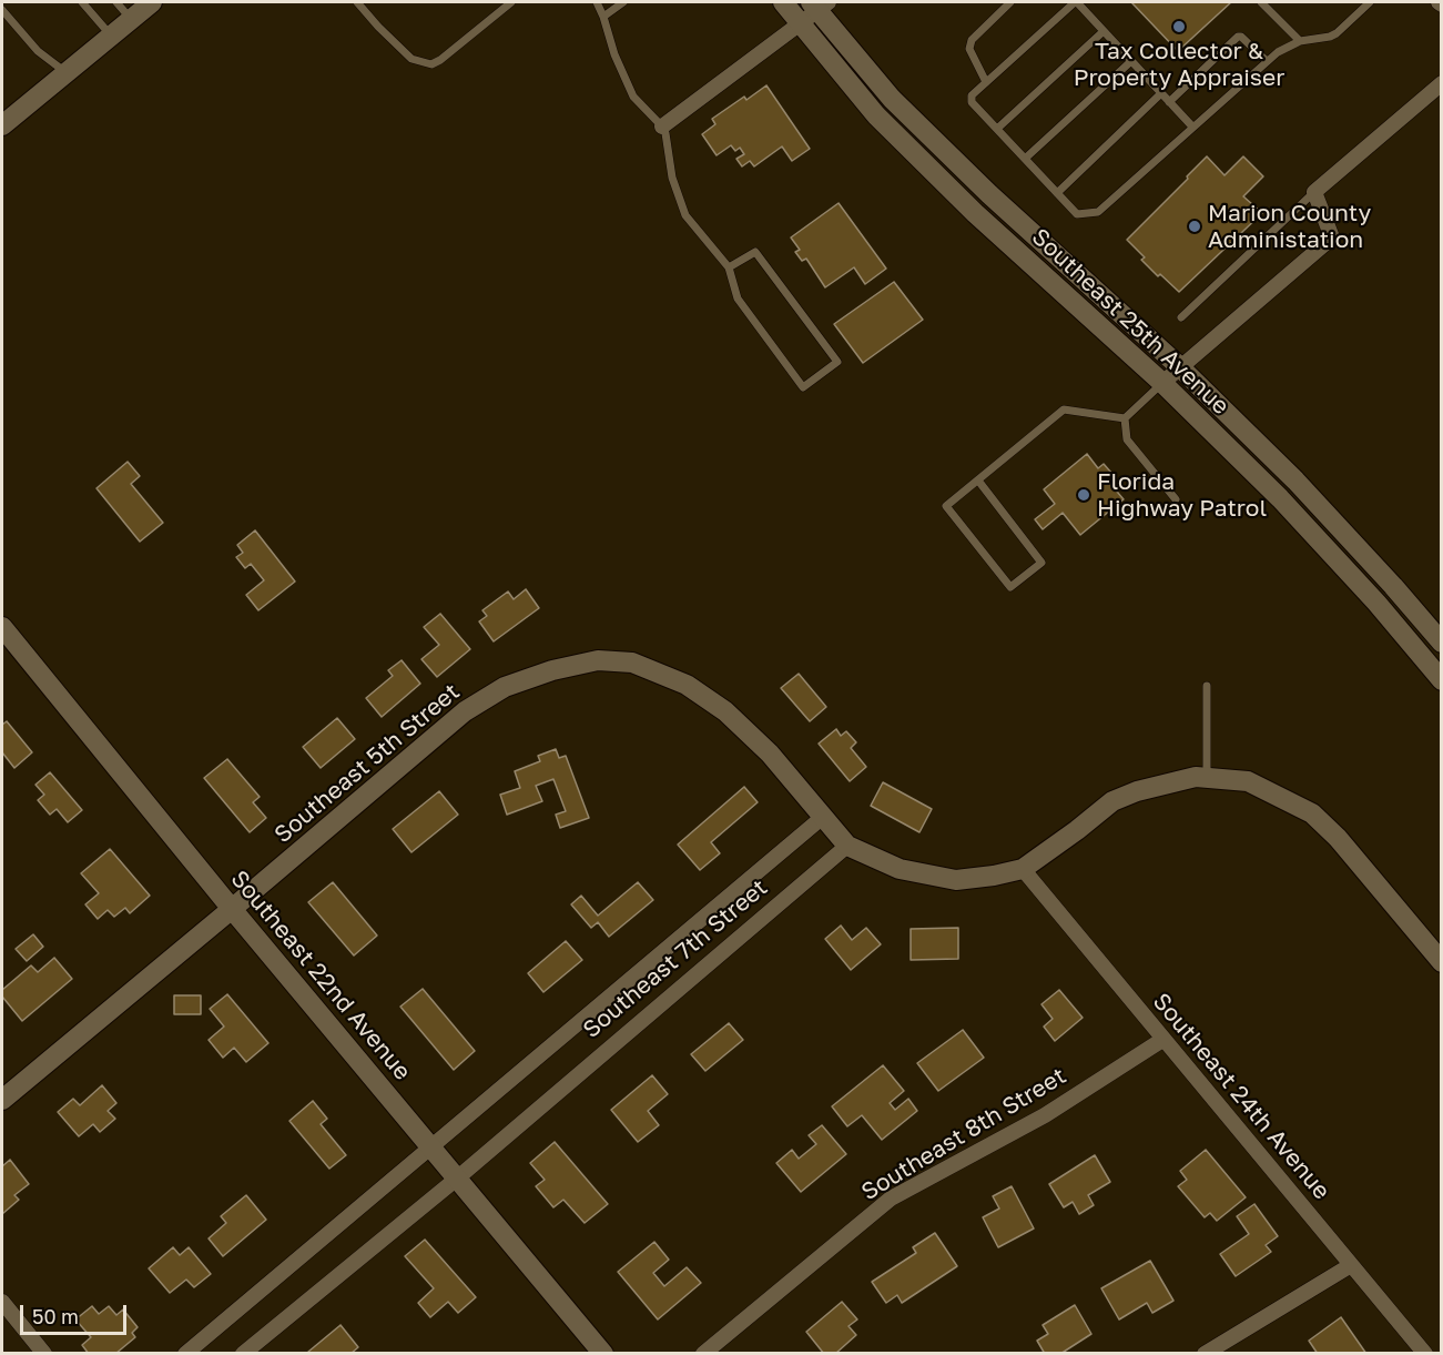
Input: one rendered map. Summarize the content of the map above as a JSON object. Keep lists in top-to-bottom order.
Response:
{
  "streets": {
    "street": [
      "Southeast 25th Avenue",
      "Southeast 5th Street",
      "Southeast 7th Street",
      "Southeast 22nd Avenue",
      "Southeast 24th Avenue",
      "Southeast 8th Street"
    ]
  },
  "crossings": [
    ["Southeast 5th Street", "Southeast 7th Street"],
    ["Southeast 5th Street", "Southeast 22nd Avenue"],
    ["Southeast 7th Street", "Southeast 22nd Avenue"],
    ["Southeast 24th Avenue", "Southeast 8th Street"]
  ],
  "places": ["Tax Collector & Property Appraiser", "Marion County Administation", "Florida Highway Patrol"],
  "scale_bar": "50 m"
}
